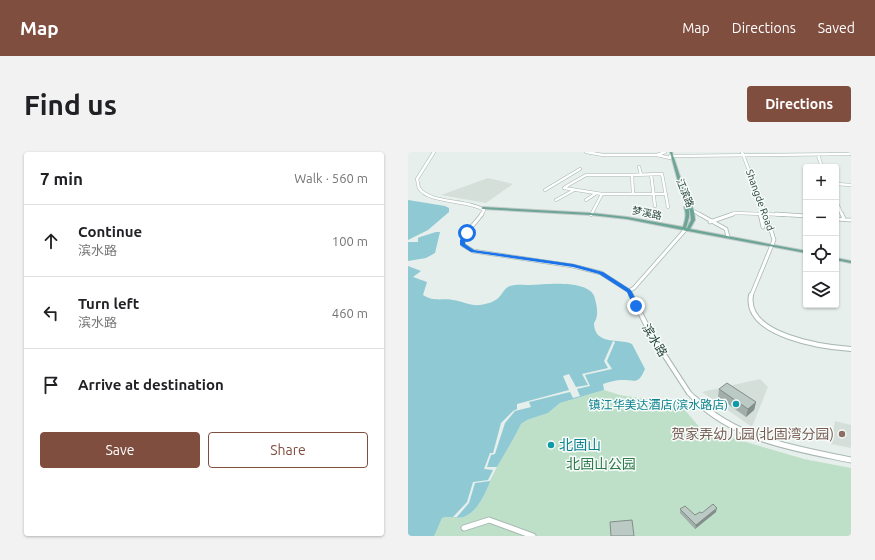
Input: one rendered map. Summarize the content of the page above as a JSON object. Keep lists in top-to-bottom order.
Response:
{
  "streets": {
    "main road": ["江滨路", "梦溪路"],
    "street": ["Shangde Road", "滨水路"]
  },
  "crossings": [
    ["江滨路", "梦溪路"],
    ["江滨路", "滨水路"],
    ["Shangde Road", "梦溪路"]
  ],
  "parks": ["北固山公园"],
  "places": ["镇江华美达酒店(滨水路店)", "贺家弄幼儿园(北固湾分园)", "北固山"],
  "page": {
    "header": "Map",
    "nav": ["Map", "Directions", "Saved"],
    "buttons": [
      "Directions",
      ["Save", "Share"]
    ],
    "title": "Find us",
    "heading": ["7 min", "Walk · 560 m"],
    "map_buttons": ["+", "−"],
    "list": [
      ["Continue", "滨水路", "100 m"],
      ["Turn left", "滨水路", "460 m"],
      "Arrive at destination"
    ]
  }
}
